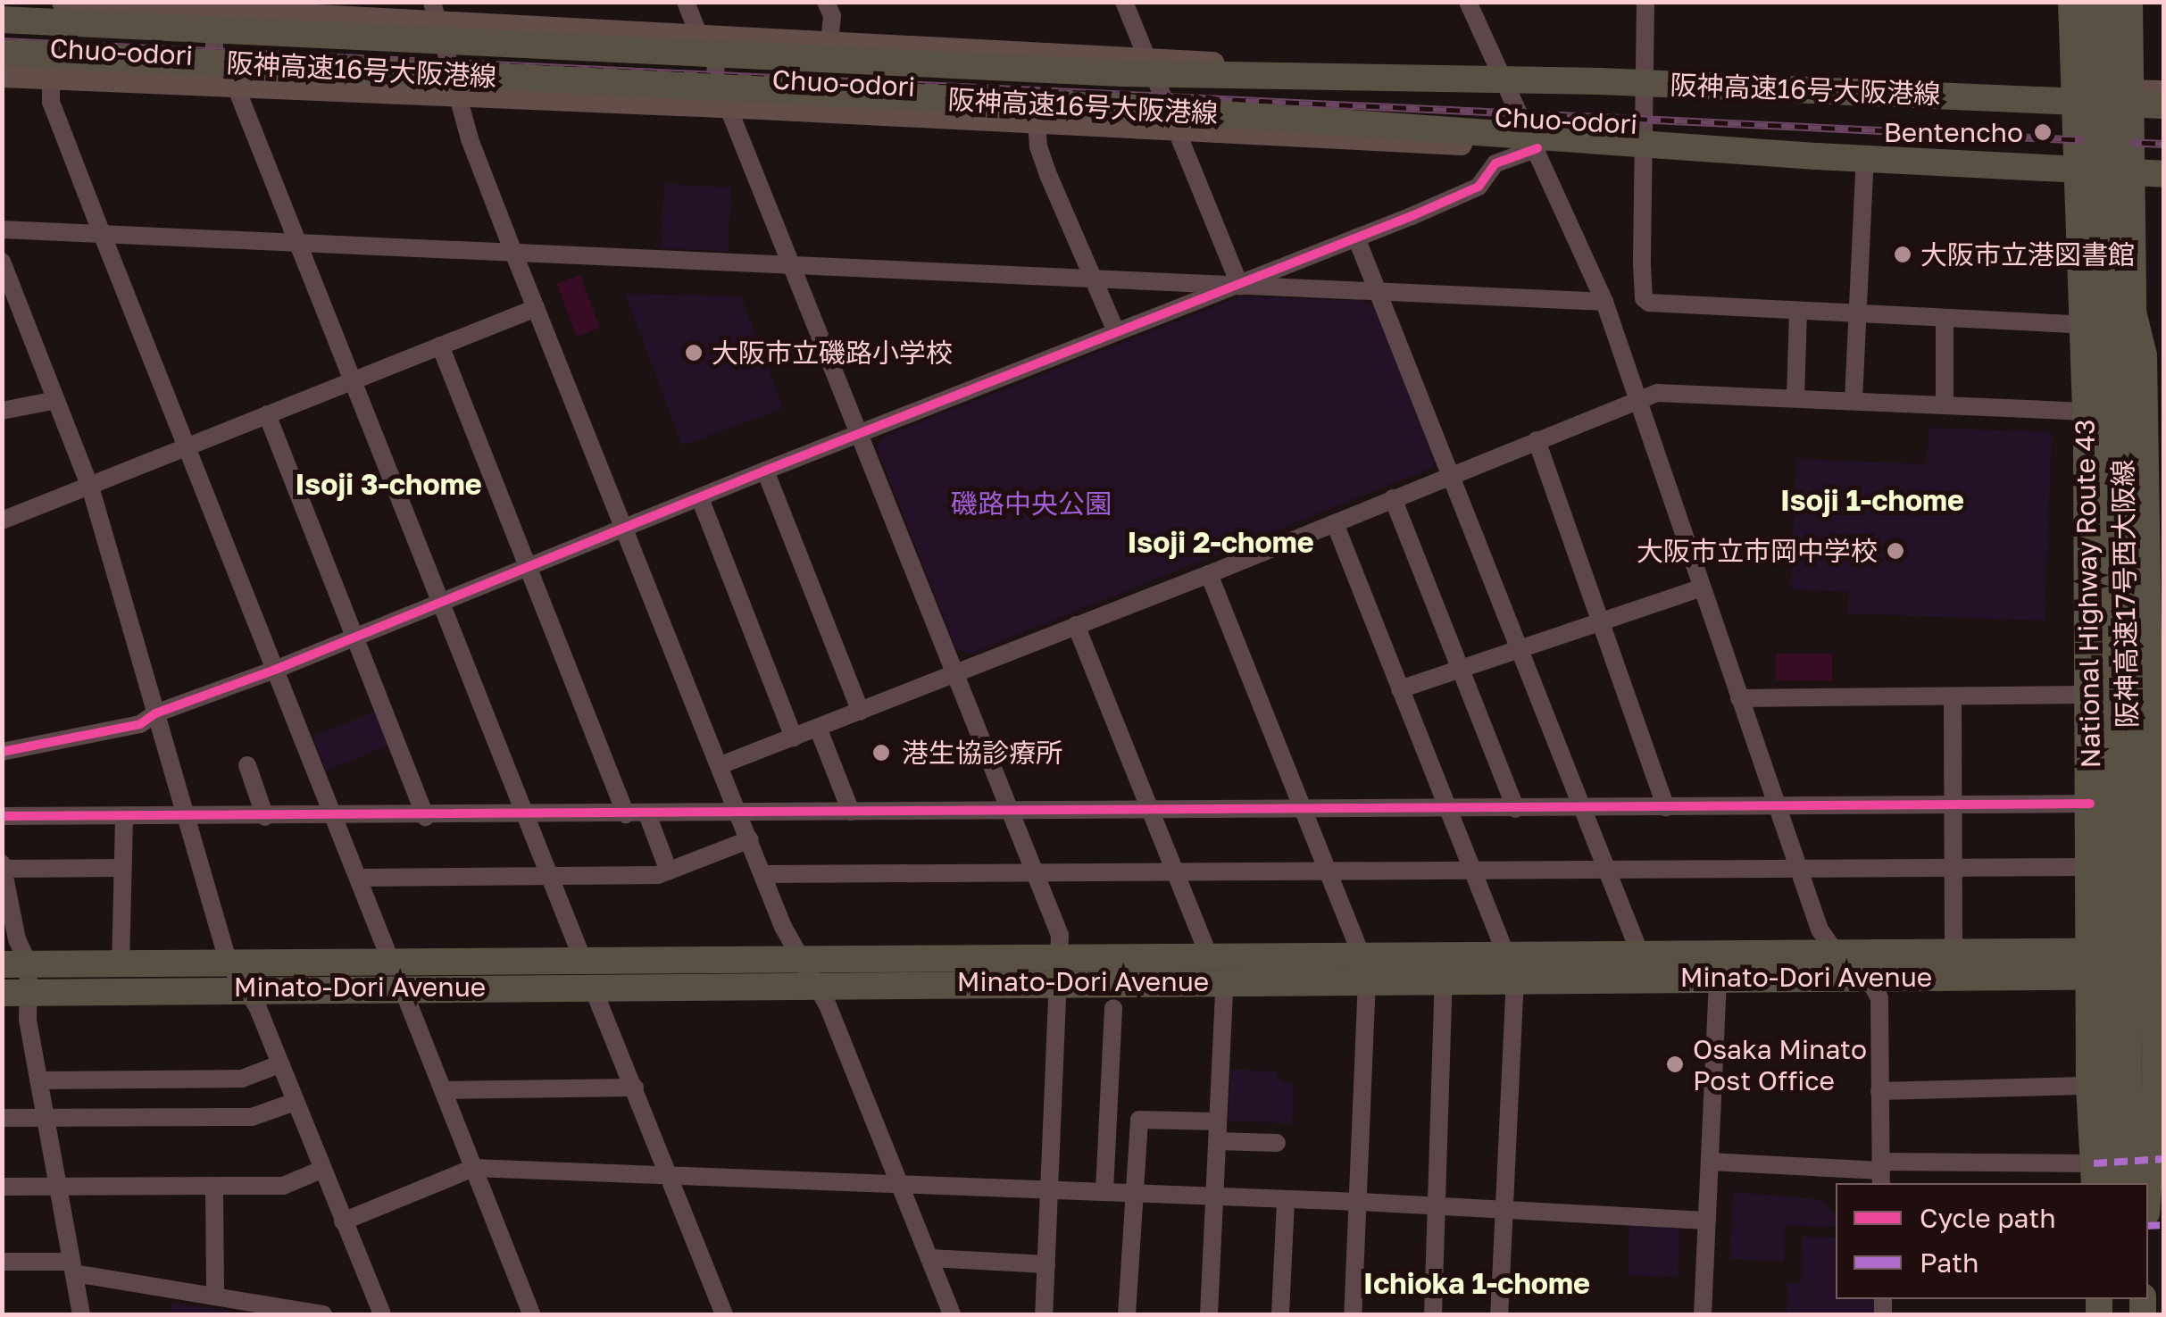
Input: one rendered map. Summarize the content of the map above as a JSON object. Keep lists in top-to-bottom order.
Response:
{
  "streets": {
    "highway": [
      "阪神高速16号大阪港線",
      "National Highway Route 43",
      "阪神高速17号西大阪線",
      "Minato-Dori Avenue"
    ],
    "main road": ["Chuo-odori"]
  },
  "crossings": [
    ["Chuo-odori", "National Highway Route 43"],
    ["National Highway Route 43", "阪神高速17号西大阪線"],
    ["National Highway Route 43", "Minato-Dori Avenue"]
  ],
  "districts": [
    "Isoji 3-chome",
    "Isoji 1-chome",
    "Isoji 2-chome",
    "Ichioka 1-chome"
  ],
  "parks": ["磯路中央公園"],
  "places": [
    "Bentencho",
    "大阪市立港図書館",
    "大阪市立磯路小学校",
    "大阪市立市岡中学校",
    "港生協診療所",
    "Osaka Minato Post Office"
  ],
  "legend": ["Cycle path", "Path"]
}
